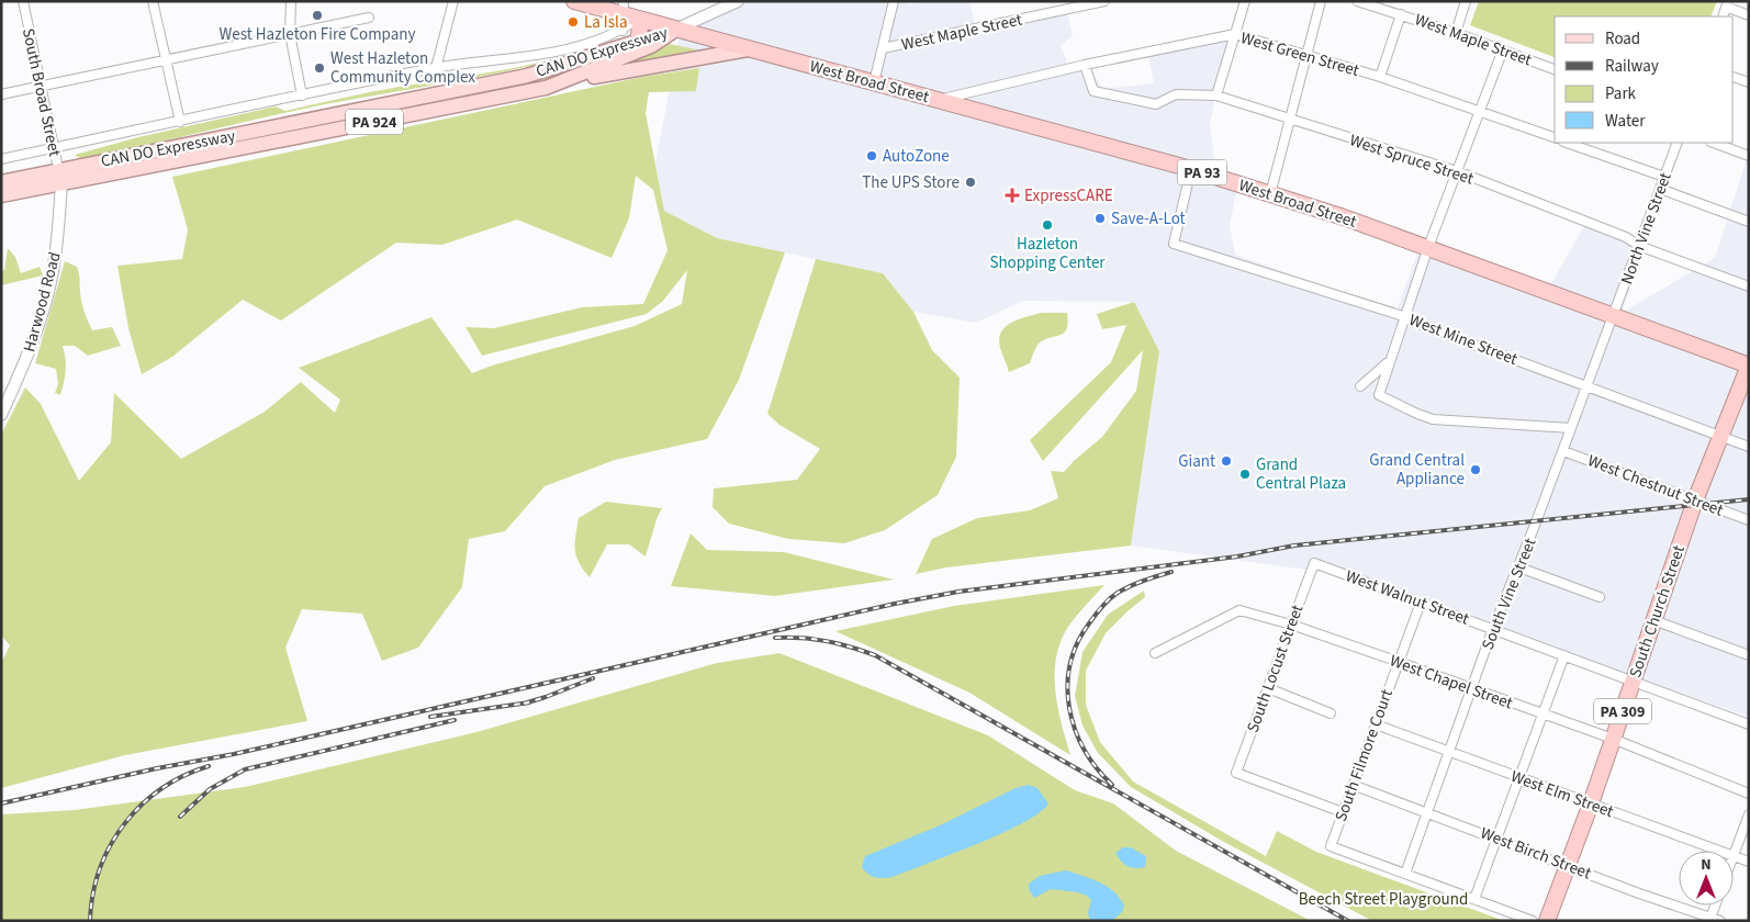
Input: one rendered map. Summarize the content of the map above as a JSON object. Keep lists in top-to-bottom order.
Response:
{
  "streets": {
    "highway": [
      "West Broad Street",
      "PA 93",
      "South Church Street",
      "PA 309"
    ],
    "main road": ["CAN DO Expressway", "PA 924"],
    "street": [
      "West Maple Street",
      "West Green Street",
      "South Broad Street",
      "West Spruce Street",
      "North Vine Street",
      "Harwood Road",
      "West Mine Street",
      "West Chestnut Street",
      "South Vine Street",
      "West Walnut Street",
      "South Locust Street",
      "West Chapel Street",
      "South Filmore Court",
      "West Elm Street",
      "West Birch Street"
    ]
  },
  "crossings": [
    ["CAN DO Expressway", "West Broad Street"],
    ["CAN DO Expressway", "South Broad Street"],
    ["CAN DO Expressway", "PA 93"],
    ["CAN DO Expressway", "Harwood Road"],
    ["West Green Street", "West Broad Street"],
    ["West Green Street", "West Spruce Street"],
    ["West Broad Street", "PA 93"],
    ["West Broad Street", "North Vine Street"],
    ["West Broad Street", "West Mine Street"],
    ["West Broad Street", "South Vine Street"],
    ["West Broad Street", "South Church Street"],
    ["South Broad Street", "Harwood Road"],
    ["West Spruce Street", "North Vine Street"],
    ["North Vine Street", "South Vine Street"],
    ["West Mine Street", "South Vine Street"],
    ["West Mine Street", "South Church Street"],
    ["West Chestnut Street", "South Vine Street"],
    ["West Chestnut Street", "South Church Street"],
    ["South Vine Street", "West Walnut Street"],
    ["South Vine Street", "West Chapel Street"],
    ["South Vine Street", "South Filmore Court"],
    ["South Vine Street", "West Elm Street"],
    ["South Vine Street", "West Birch Street"],
    ["West Walnut Street", "South Church Street"],
    ["West Walnut Street", "South Locust Street"],
    ["West Walnut Street", "South Filmore Court"],
    ["South Church Street", "West Chapel Street"],
    ["South Church Street", "West Elm Street"],
    ["South Church Street", "West Birch Street"],
    ["South Locust Street", "West Chapel Street"],
    ["South Locust Street", "South Filmore Court"],
    ["West Chapel Street", "South Filmore Court"],
    ["South Filmore Court", "West Elm Street"],
    ["South Filmore Court", "West Birch Street"]
  ],
  "parks": ["Beech Street Playground"],
  "places": {
    "other": [
      "West Hazleton Fire Company",
      "La Isla",
      "West Hazleton Community Complex",
      "AutoZone",
      "The UPS Store",
      "Save-A-Lot",
      "Hazleton Shopping Center",
      "Giant",
      "Grand Central Appliance",
      "Grand Central Plaza"
    ],
    "health": ["ExpressCARE"]
  },
  "legend": [
    "Road",
    "Railway",
    "Park",
    "Water"
  ],
  "north": "top"
}
